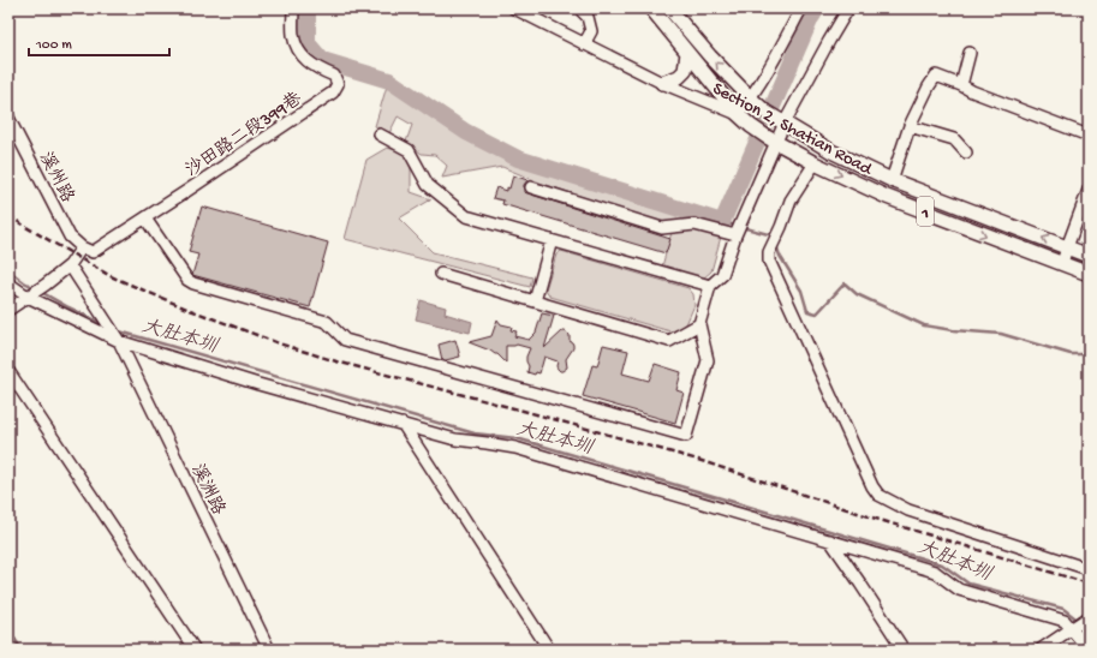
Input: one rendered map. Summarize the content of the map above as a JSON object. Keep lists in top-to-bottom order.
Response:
{
  "streets": {
    "main road": ["Section 2, Shatian Road", "1"],
    "street": ["沙田路二段399巷", "溪州路", "溪洲路"]
  },
  "crossings": [
    ["Section 2, Shatian Road", "1"],
    ["沙田路二段399巷", "溪州路"]
  ],
  "water": ["大肚本圳"],
  "scale_bar": "100 m"
}
